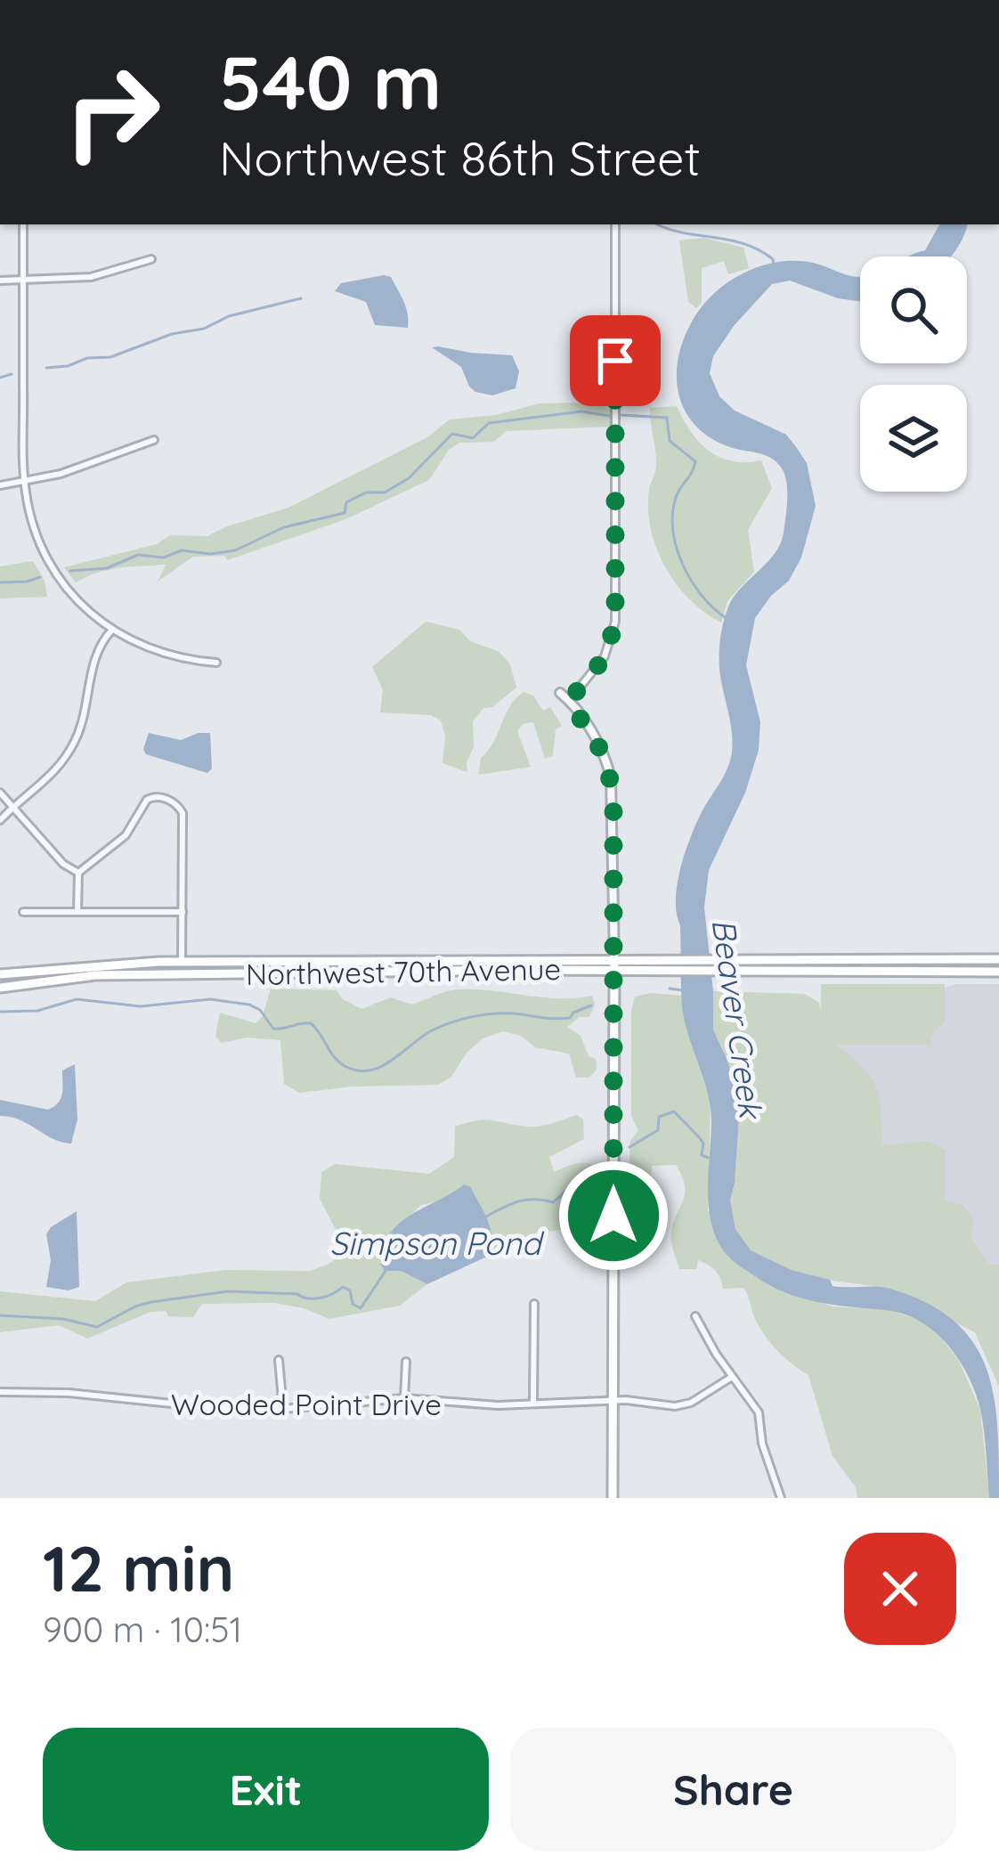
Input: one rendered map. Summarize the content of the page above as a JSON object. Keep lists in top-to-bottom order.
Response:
{
  "streets": {
    "main road": ["Northwest 70th Avenue"],
    "street": ["Wooded Point Drive"]
  },
  "water": ["Beaver Creek", "Simpson Pond"],
  "page": {
    "turn": ["540 m", "Northwest 86th Street"],
    "heading": ["12 min", "900 m · 10:51"],
    "buttons": ["Exit", "Share"]
  }
}
